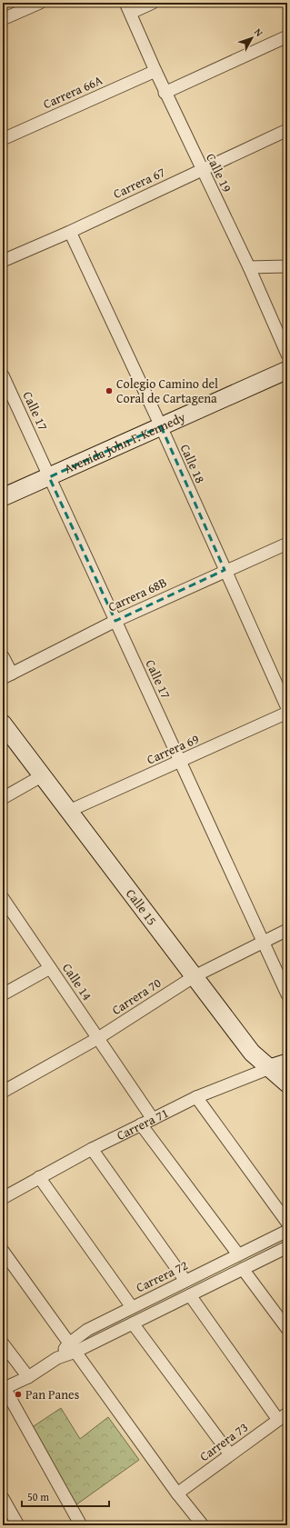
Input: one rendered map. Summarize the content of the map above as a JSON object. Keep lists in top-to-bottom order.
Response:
{
  "streets": {
    "street": [
      "Carrera 66A",
      "Calle 19",
      "Carrera 67",
      "Calle 17",
      "Avenida John F. Kennedy",
      "Calle 18",
      "Carrera 68B",
      "Carrera 69",
      "Calle 15",
      "Calle 14",
      "Carrera 70",
      "Carrera 71",
      "Carrera 72",
      "Carrera 73"
    ]
  },
  "crossings": [
    ["Carrera 66A", "Calle 19"],
    ["Calle 19", "Carrera 67"],
    ["Carrera 67", "Calle 18"],
    ["Calle 17", "Avenida John F. Kennedy"],
    ["Calle 17", "Carrera 68B"],
    ["Calle 17", "Carrera 69"],
    ["Calle 17", "Carrera 70"],
    ["Avenida John F. Kennedy", "Calle 18"],
    ["Calle 18", "Carrera 68B"],
    ["Carrera 69", "Calle 15"],
    ["Calle 15", "Carrera 70"],
    ["Calle 15", "Carrera 71"],
    ["Calle 14", "Carrera 70"],
    ["Calle 14", "Carrera 71"]
  ],
  "places": ["Colegio Camino del Coral de Cartagena", "Pan Panes"],
  "scale_bar": "50 m",
  "north": "top right"
}
